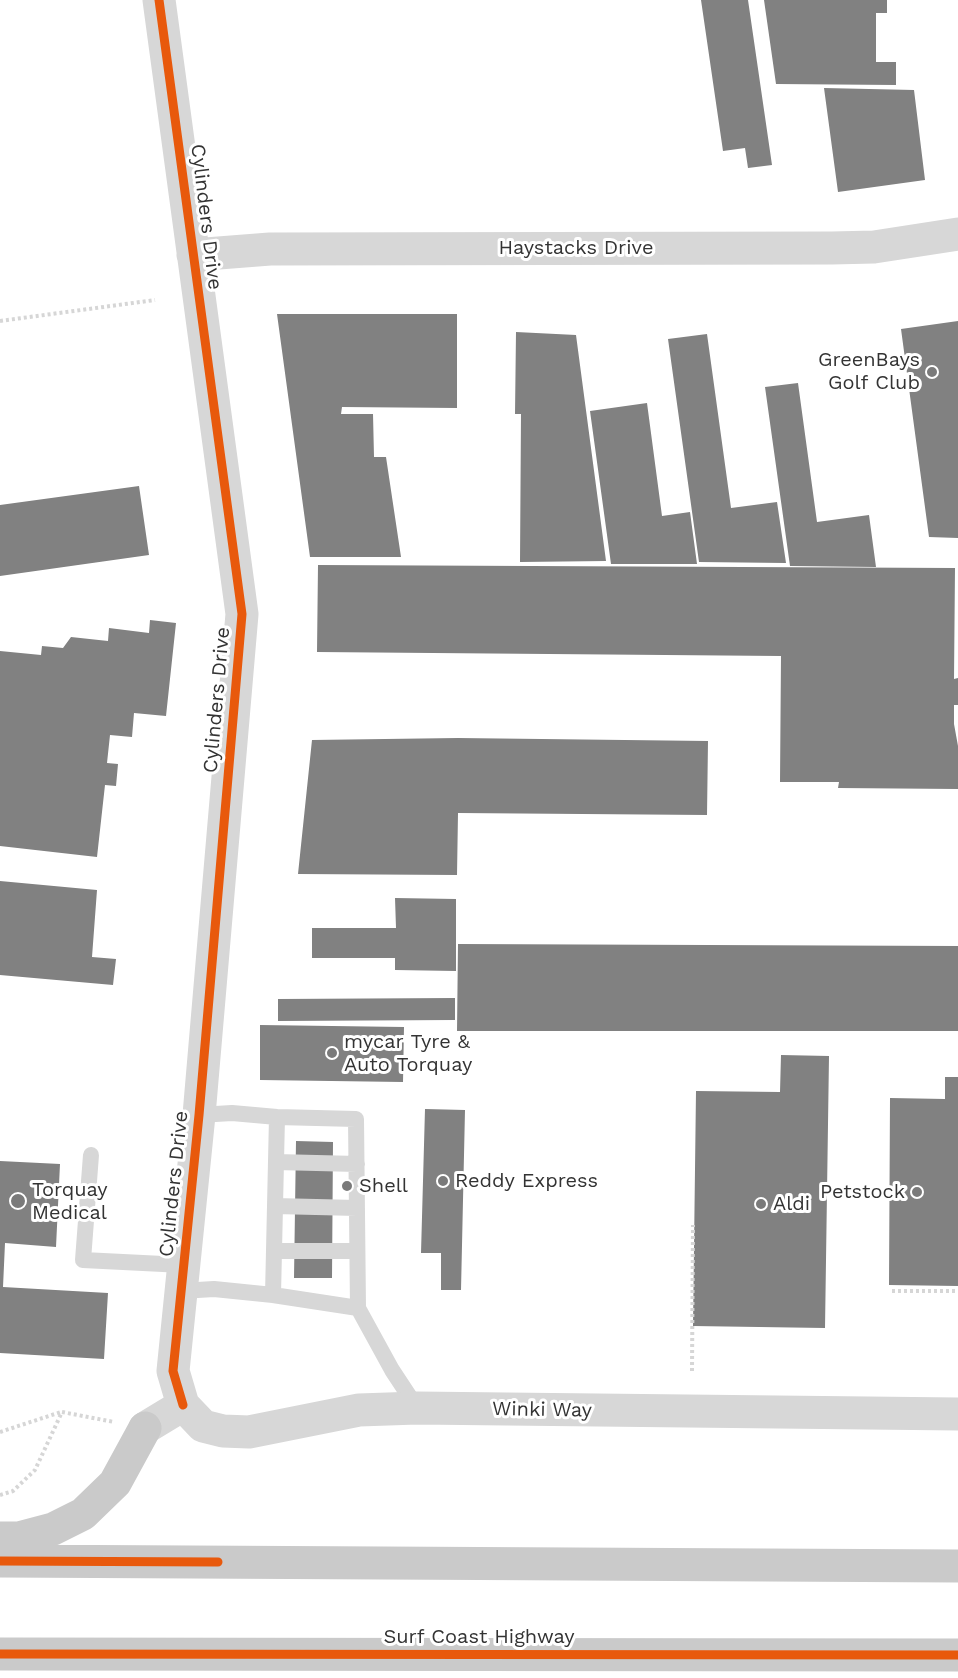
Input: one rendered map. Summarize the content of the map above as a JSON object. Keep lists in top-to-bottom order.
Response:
{
  "streets": {
    "main road": ["Surf Coast Highway"],
    "street": ["Cylinders Drive", "Haystacks Drive", "Winki Way"]
  },
  "crossings": [
    ["Cylinders Drive", "Haystacks Drive"],
    ["Cylinders Drive", "Winki Way"]
  ],
  "places": [
    "GreenBays Golf Club",
    "mycar Tyre & Auto Torquay",
    "Reddy Express",
    "Shell",
    "Petstock",
    "Torquay Medical",
    "Aldi"
  ]
}
